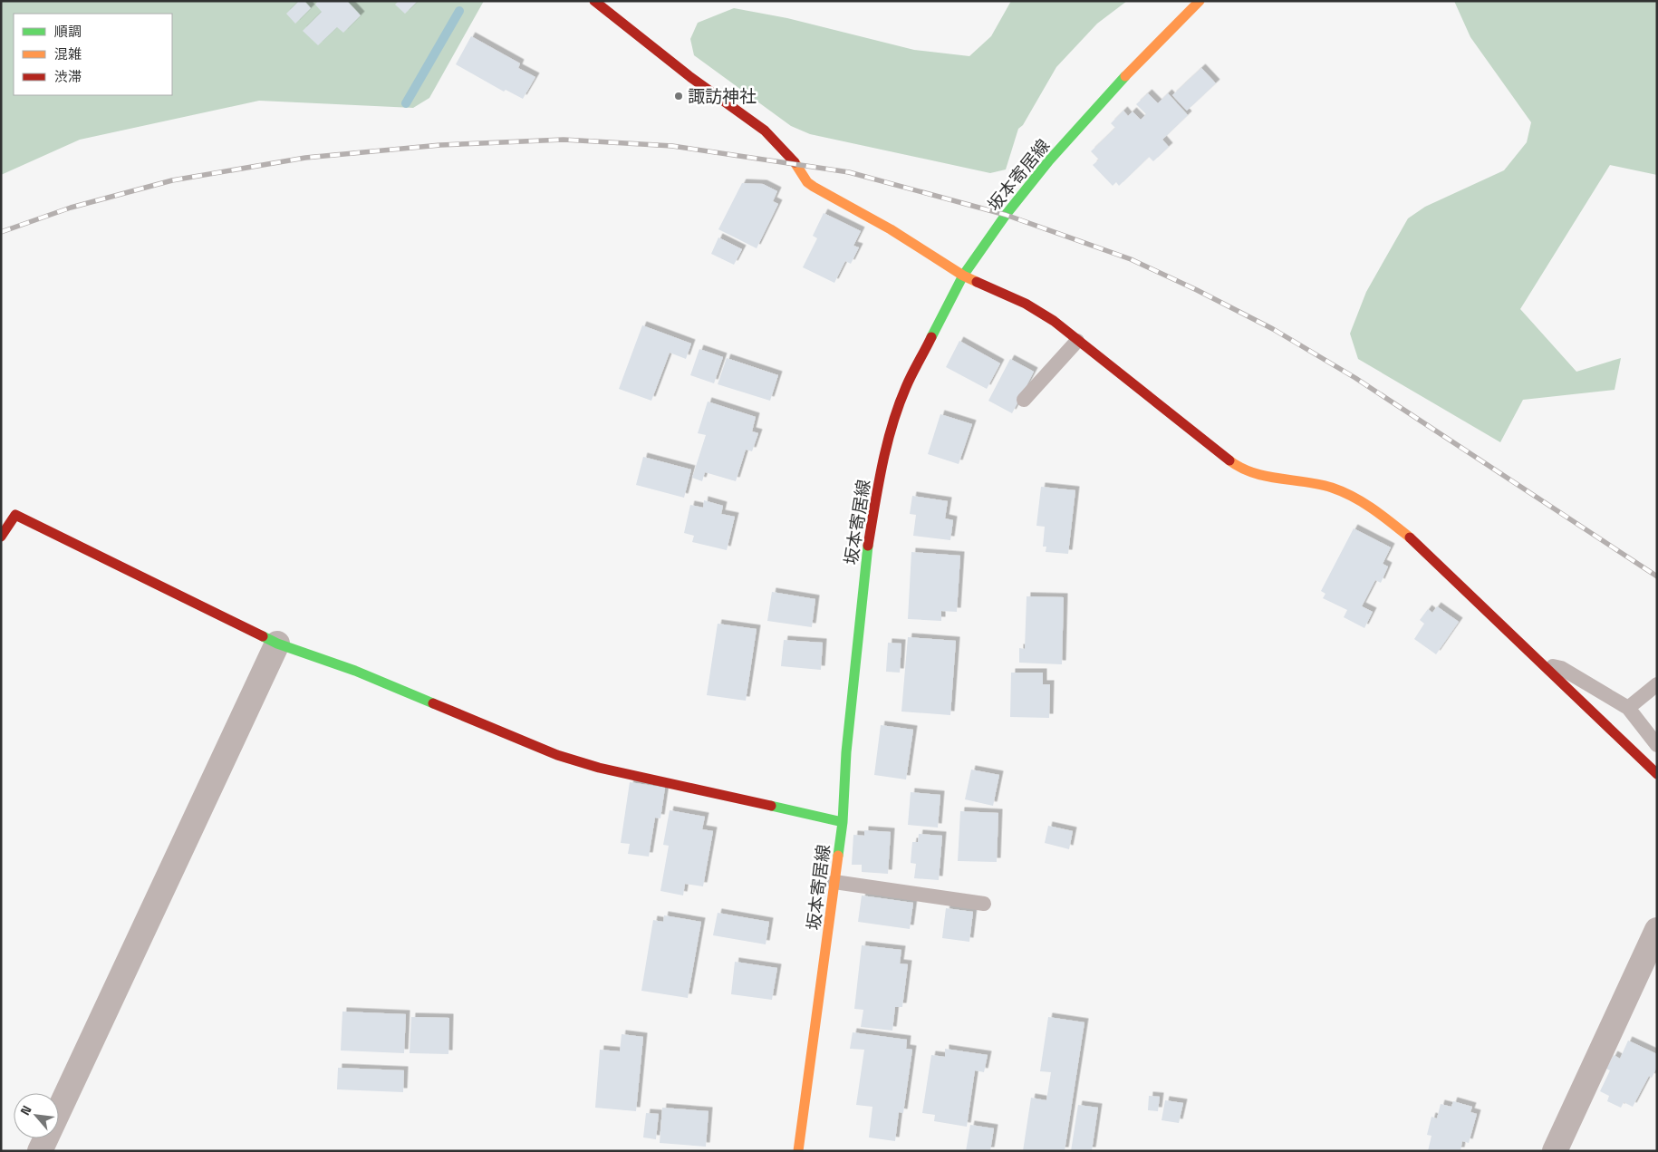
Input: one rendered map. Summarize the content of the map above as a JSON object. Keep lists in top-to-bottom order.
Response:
{
  "streets": {
    "street": ["坂本寄居線"]
  },
  "places": ["諏訪神社"],
  "legend": ["順調", "混雑", "渋滞"],
  "north": "top left"
}
